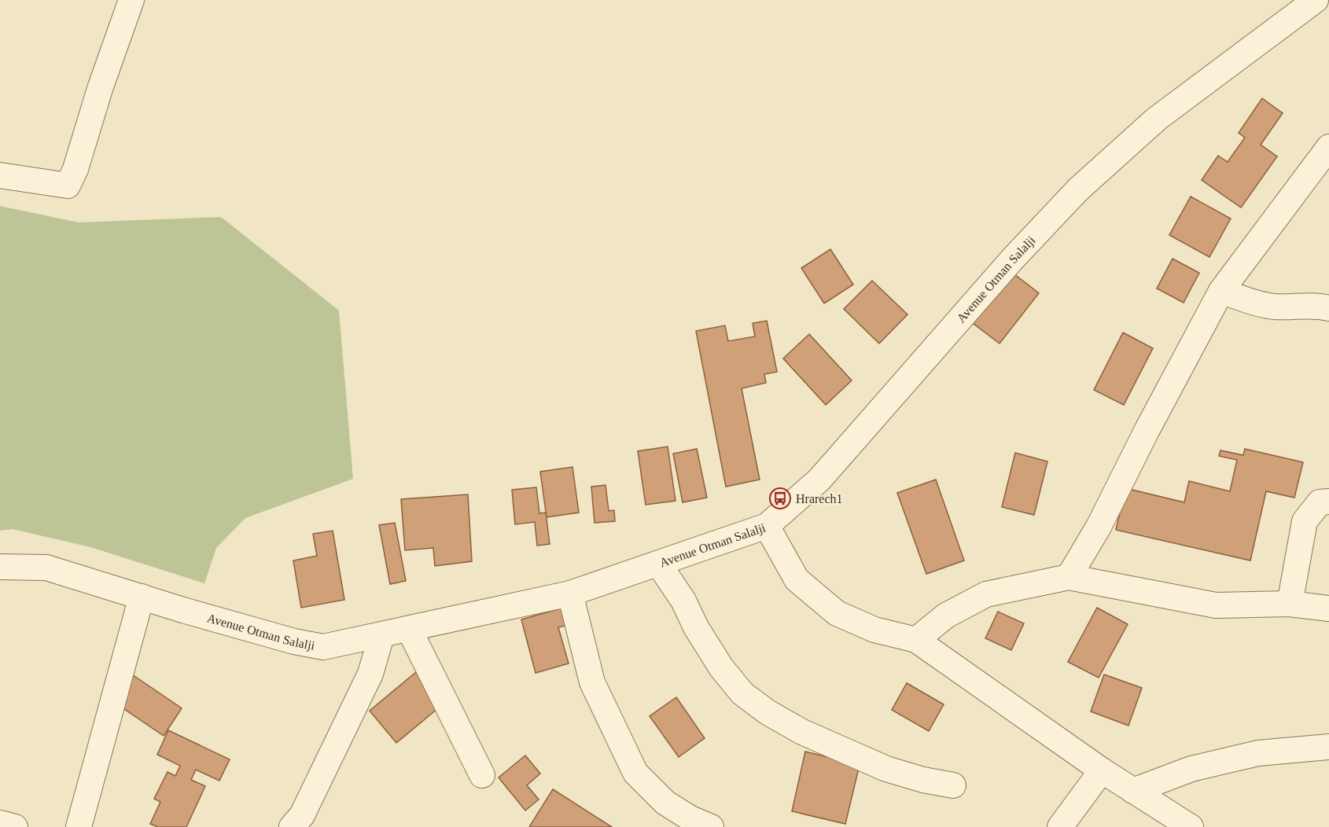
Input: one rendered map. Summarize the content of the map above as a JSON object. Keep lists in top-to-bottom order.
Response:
{
  "streets": {
    "street": ["Avenue Otman Salalji"]
  },
  "places": {
    "bus stop": ["Hrarech1"]
  }
}
